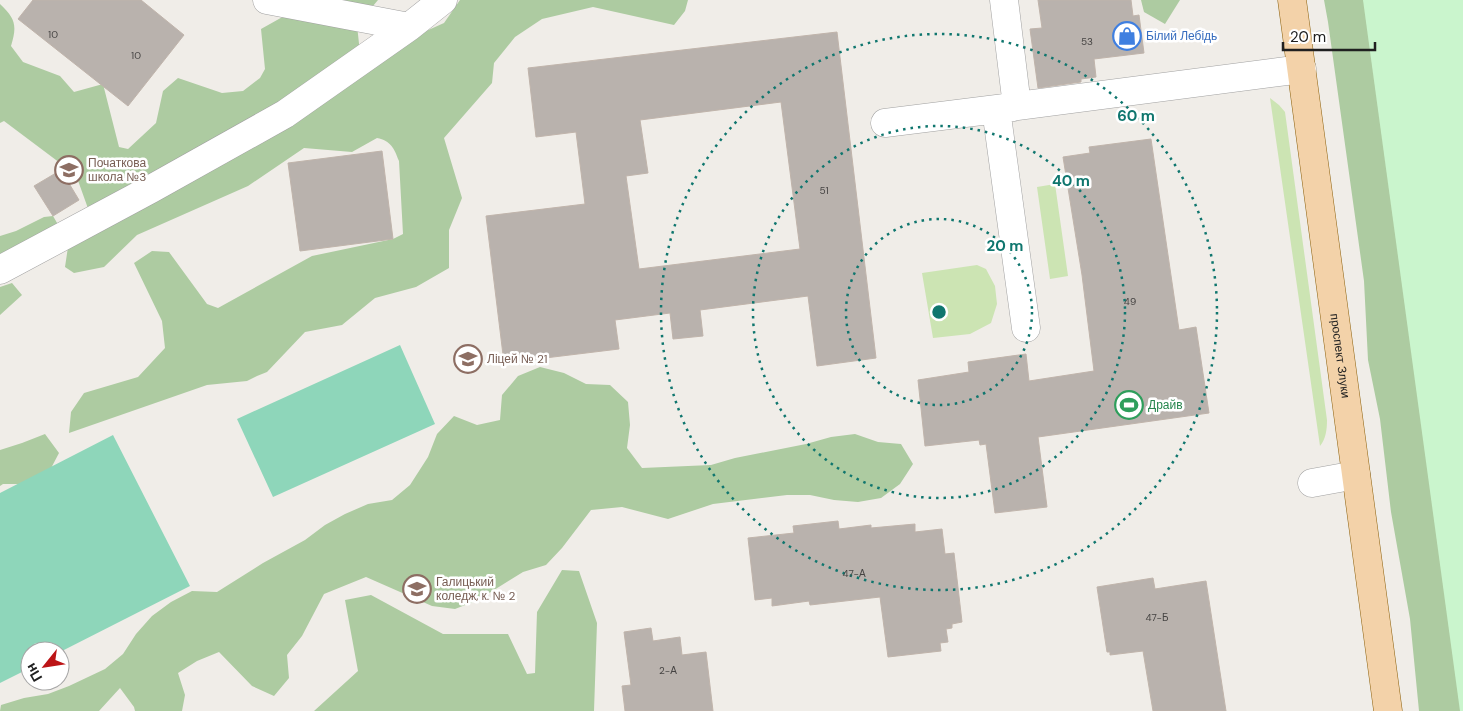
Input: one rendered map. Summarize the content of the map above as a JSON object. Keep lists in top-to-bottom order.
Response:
{
  "streets": {
    "main road": ["проспект Злуки"]
  },
  "places": {
    "shop": ["Білий Лебідь"],
    "school or university": ["Початкова школа №3", "Ліцей № 21", "Галицький коледж, к. № 2"],
    "sports": ["Драйв"]
  },
  "house_numbers": [
    "10",
    "53",
    "10",
    "51",
    "49",
    "47-А",
    "47-Б",
    "2-А"
  ],
  "scale_bar": "20 m",
  "north": "bottom left",
  "rings": ["60 m", "40 m", "20 m"]
}
